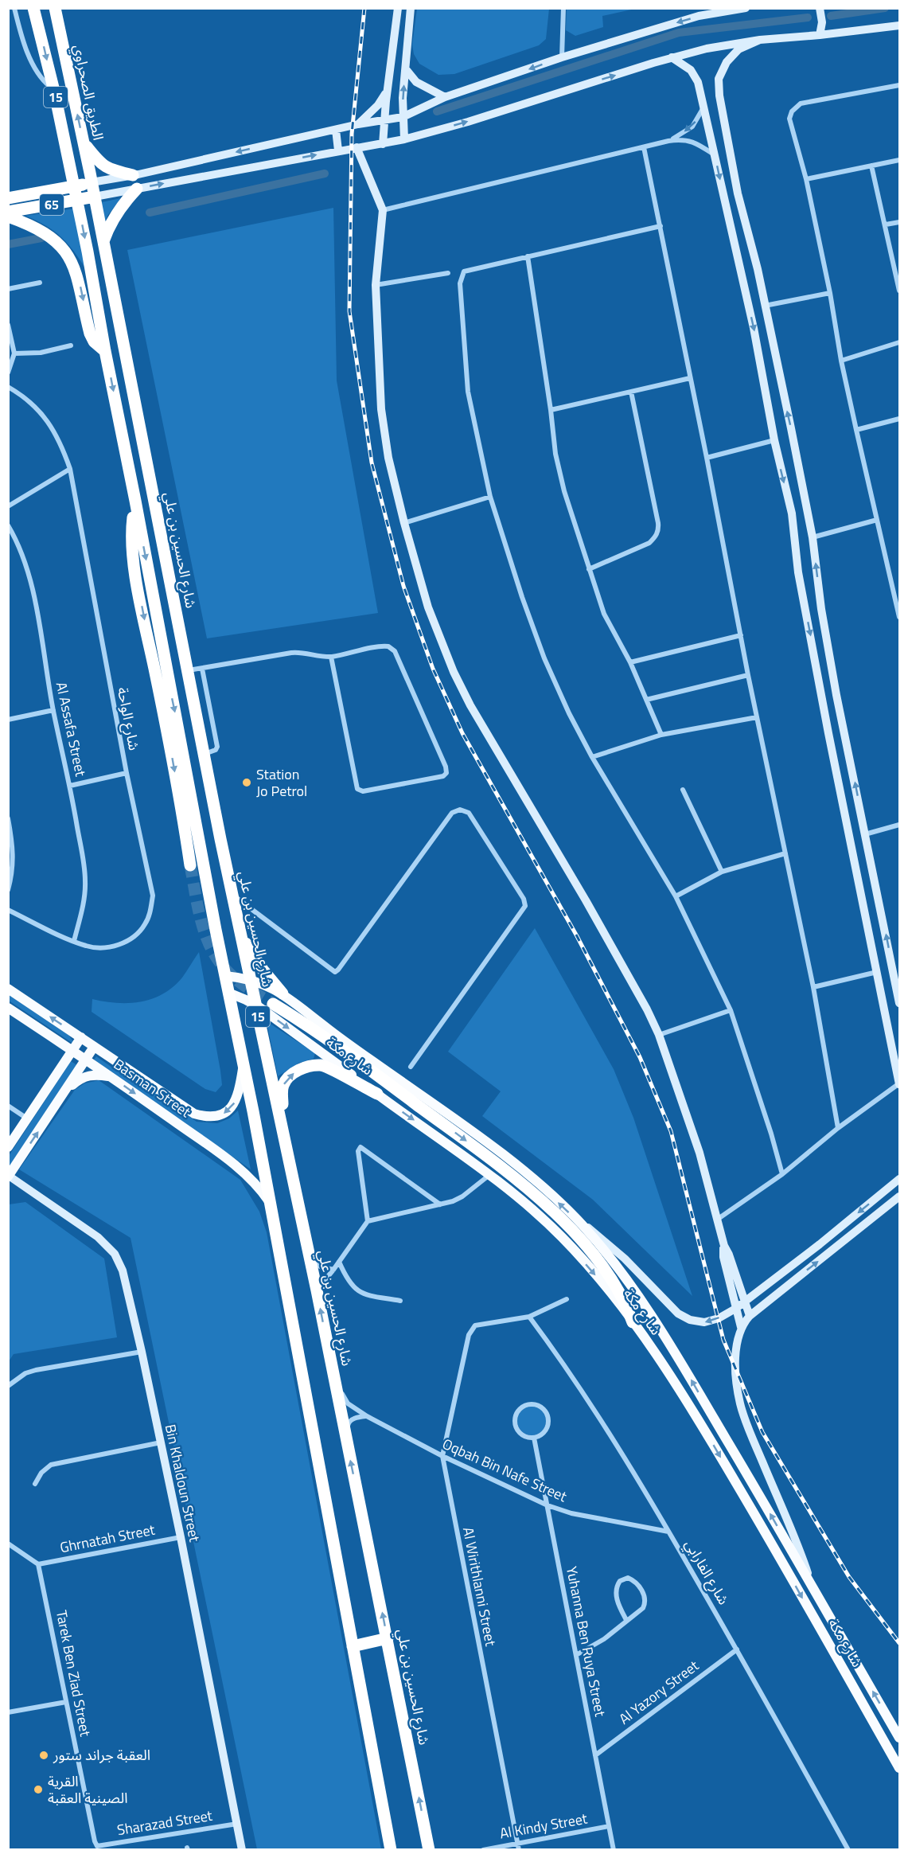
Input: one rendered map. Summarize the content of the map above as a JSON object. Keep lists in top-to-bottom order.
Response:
{
  "streets": {
    "highway": [
      "الطريق الصحراوي",
      "15",
      "65",
      "شارع الحسين بن علي"
    ],
    "main road": ["شارع مكة", "Basman Street"],
    "street": [
      "شارع الواحة",
      "Al Assafa Street",
      "Oqbah Bin Nafe Street",
      "Bin Khaldoun Street",
      "Ghrnatah Street",
      "شارع الفارابي",
      "Al Wirithlanni Street",
      "Yuhanna Ben Ruya Street",
      "Tarek Ben Ziad Street",
      "Al Yazory Street",
      "Sharazad Street",
      "Al Kindy Street"
    ]
  },
  "crossings": [
    ["الطريق الصحراوي", "65"],
    ["الطريق الصحراوي", "شارع الحسين بن علي"],
    ["15", "65"],
    ["15", "شارع مكة"],
    ["15", "Basman Street"],
    ["65", "شارع الحسين بن علي"],
    ["شارع الحسين بن علي", "شارع مكة"],
    ["شارع الحسين بن علي", "Oqbah Bin Nafe Street"],
    ["شارع الواحة", "Al Assafa Street"],
    ["Oqbah Bin Nafe Street", "شارع الفارابي"],
    ["Oqbah Bin Nafe Street", "Al Wirithlanni Street"],
    ["Oqbah Bin Nafe Street", "Yuhanna Ben Ruya Street"],
    ["Bin Khaldoun Street", "Ghrnatah Street"],
    ["Bin Khaldoun Street", "Sharazad Street"],
    ["Ghrnatah Street", "Tarek Ben Ziad Street"],
    ["شارع الفارابي", "Al Wirithlanni Street"],
    ["شارع الفارابي", "Al Yazory Street"],
    ["Al Wirithlanni Street", "Al Kindy Street"],
    ["Yuhanna Ben Ruya Street", "Al Yazory Street"],
    ["Yuhanna Ben Ruya Street", "Al Kindy Street"],
    ["Tarek Ben Ziad Street", "Sharazad Street"]
  ],
  "places": ["Station Jo Petrol", "العقبة جراند ستور", "القرية الصينية العقبة"]
}
